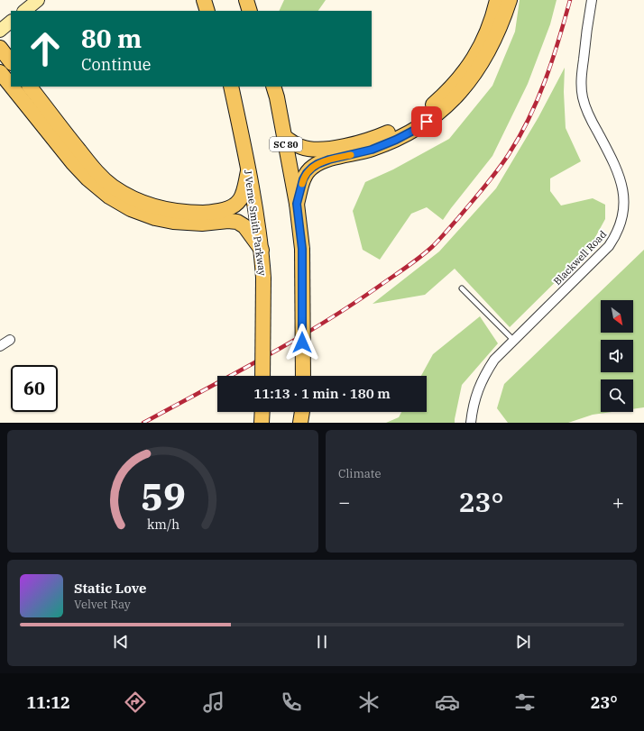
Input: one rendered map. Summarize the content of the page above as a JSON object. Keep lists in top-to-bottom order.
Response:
{
  "streets": {
    "main road": ["SC 80", "J Verne Smith Parkway"],
    "street": ["Blackwell Road"]
  },
  "north": "bottom right",
  "page": {
    "turn": ["80 m", "Continue"],
    "limit": "60",
    "trip": "11:13 · 1 min · 180 m",
    "tile": "Climate",
    "heat": ["−", "23°", "+"],
    "song": ["Static Love", "Velvet Ray"],
    "tabs": ["11:12", "23°"],
    "gauge": ["59", "km/h"]
  }
}
